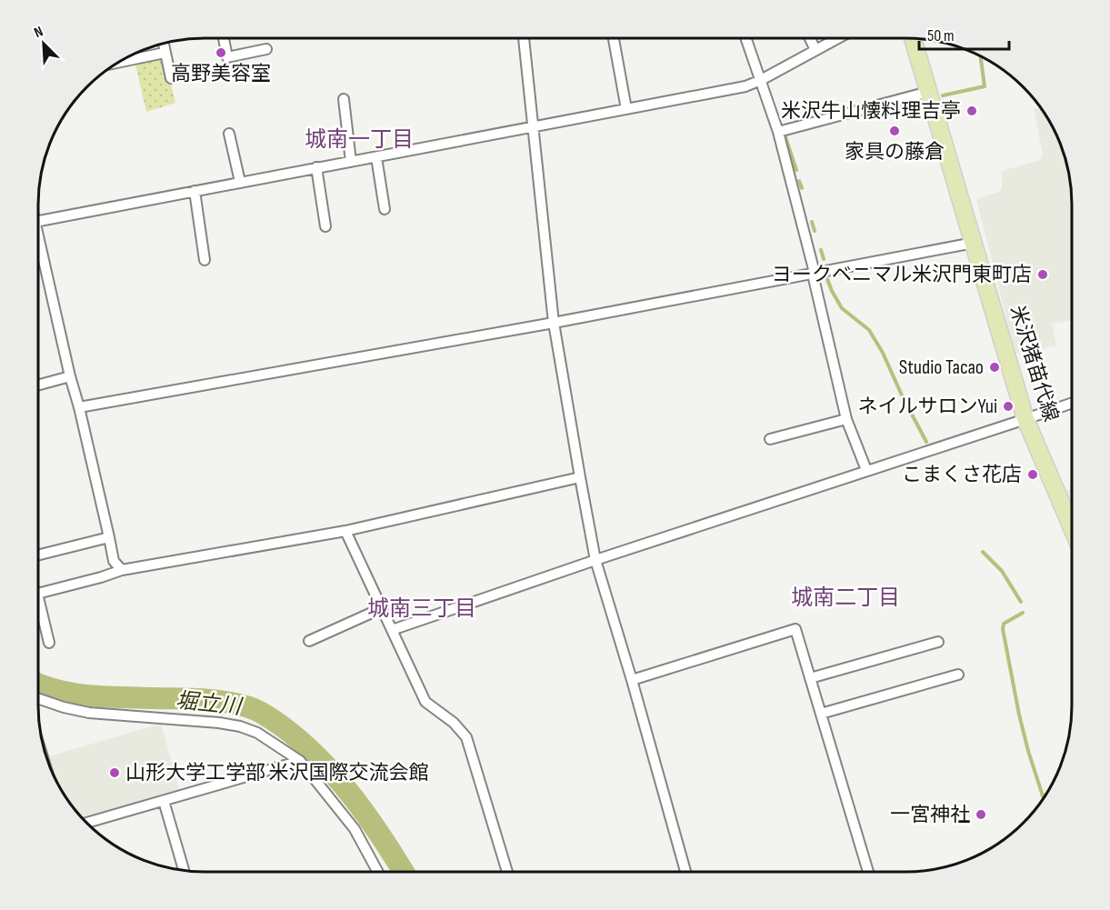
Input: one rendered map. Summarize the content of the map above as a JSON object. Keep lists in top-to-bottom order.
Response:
{
  "streets": {
    "main road": ["米沢猪苗代線"]
  },
  "districts": ["城南一丁目", "城南二丁目", "城南三丁目"],
  "water": ["堀立川"],
  "places": [
    "高野美容室",
    "米沢牛山懐料理吉亭",
    "家具の藤倉",
    "ヨークベニマル米沢門東町店",
    "Studio Tacao",
    "ネイルサロンYui",
    "こまくさ花店",
    "山形大学工学部 米沢国際交流会館",
    "一宮神社"
  ],
  "scale_bar": "50 m",
  "north": "top left"
}
